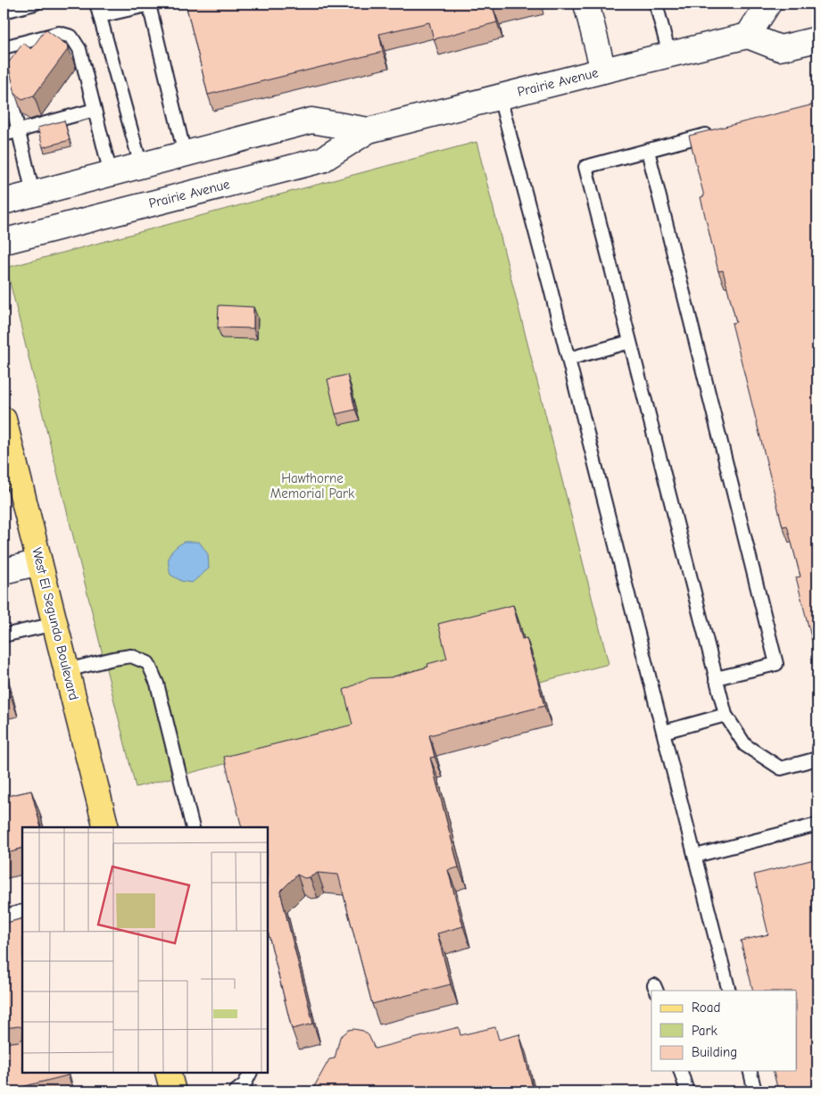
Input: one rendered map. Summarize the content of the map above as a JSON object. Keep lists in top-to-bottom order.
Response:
{
  "streets": {
    "main road": ["Prairie Avenue", "West El Segundo Boulevard"]
  },
  "parks": ["Hawthorne Memorial Park"],
  "legend": ["Road", "Park", "Building"]
}
